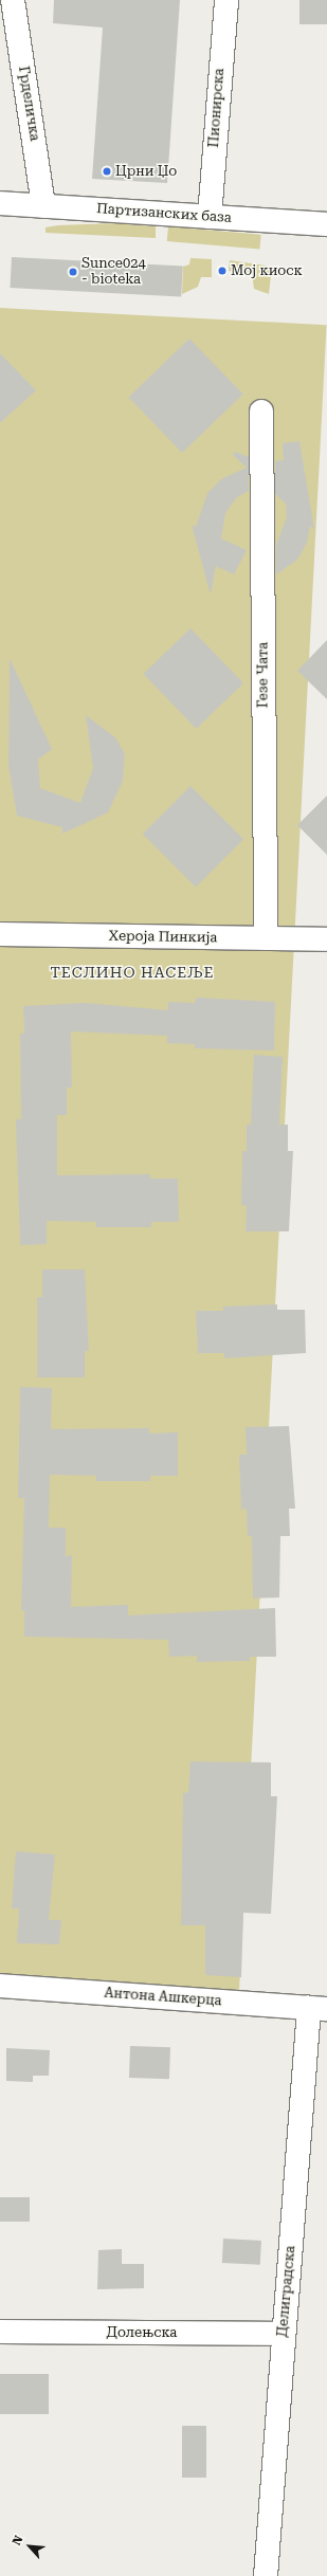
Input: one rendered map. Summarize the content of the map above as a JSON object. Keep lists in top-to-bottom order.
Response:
{
  "streets": {
    "street": [
      "Грделичка",
      "Пионирска",
      "Партизанских база",
      "Гезе Чата",
      "Хероја Пинкија",
      "Антона Ашкерца",
      "Делиградска",
      "Долењска"
    ]
  },
  "crossings": [
    ["Грделичка", "Партизанских база"],
    ["Пионирска", "Партизанских база"],
    ["Гезе Чата", "Хероја Пинкија"],
    ["Антона Ашкерца", "Делиградска"],
    ["Делиградска", "Долењска"]
  ],
  "districts": ["ТЕСЛИНО НАСЕЉЕ"],
  "places": ["Црни Џо", "Мој киоск", "Sunce024 - bioteka"],
  "north": "top left"
}
